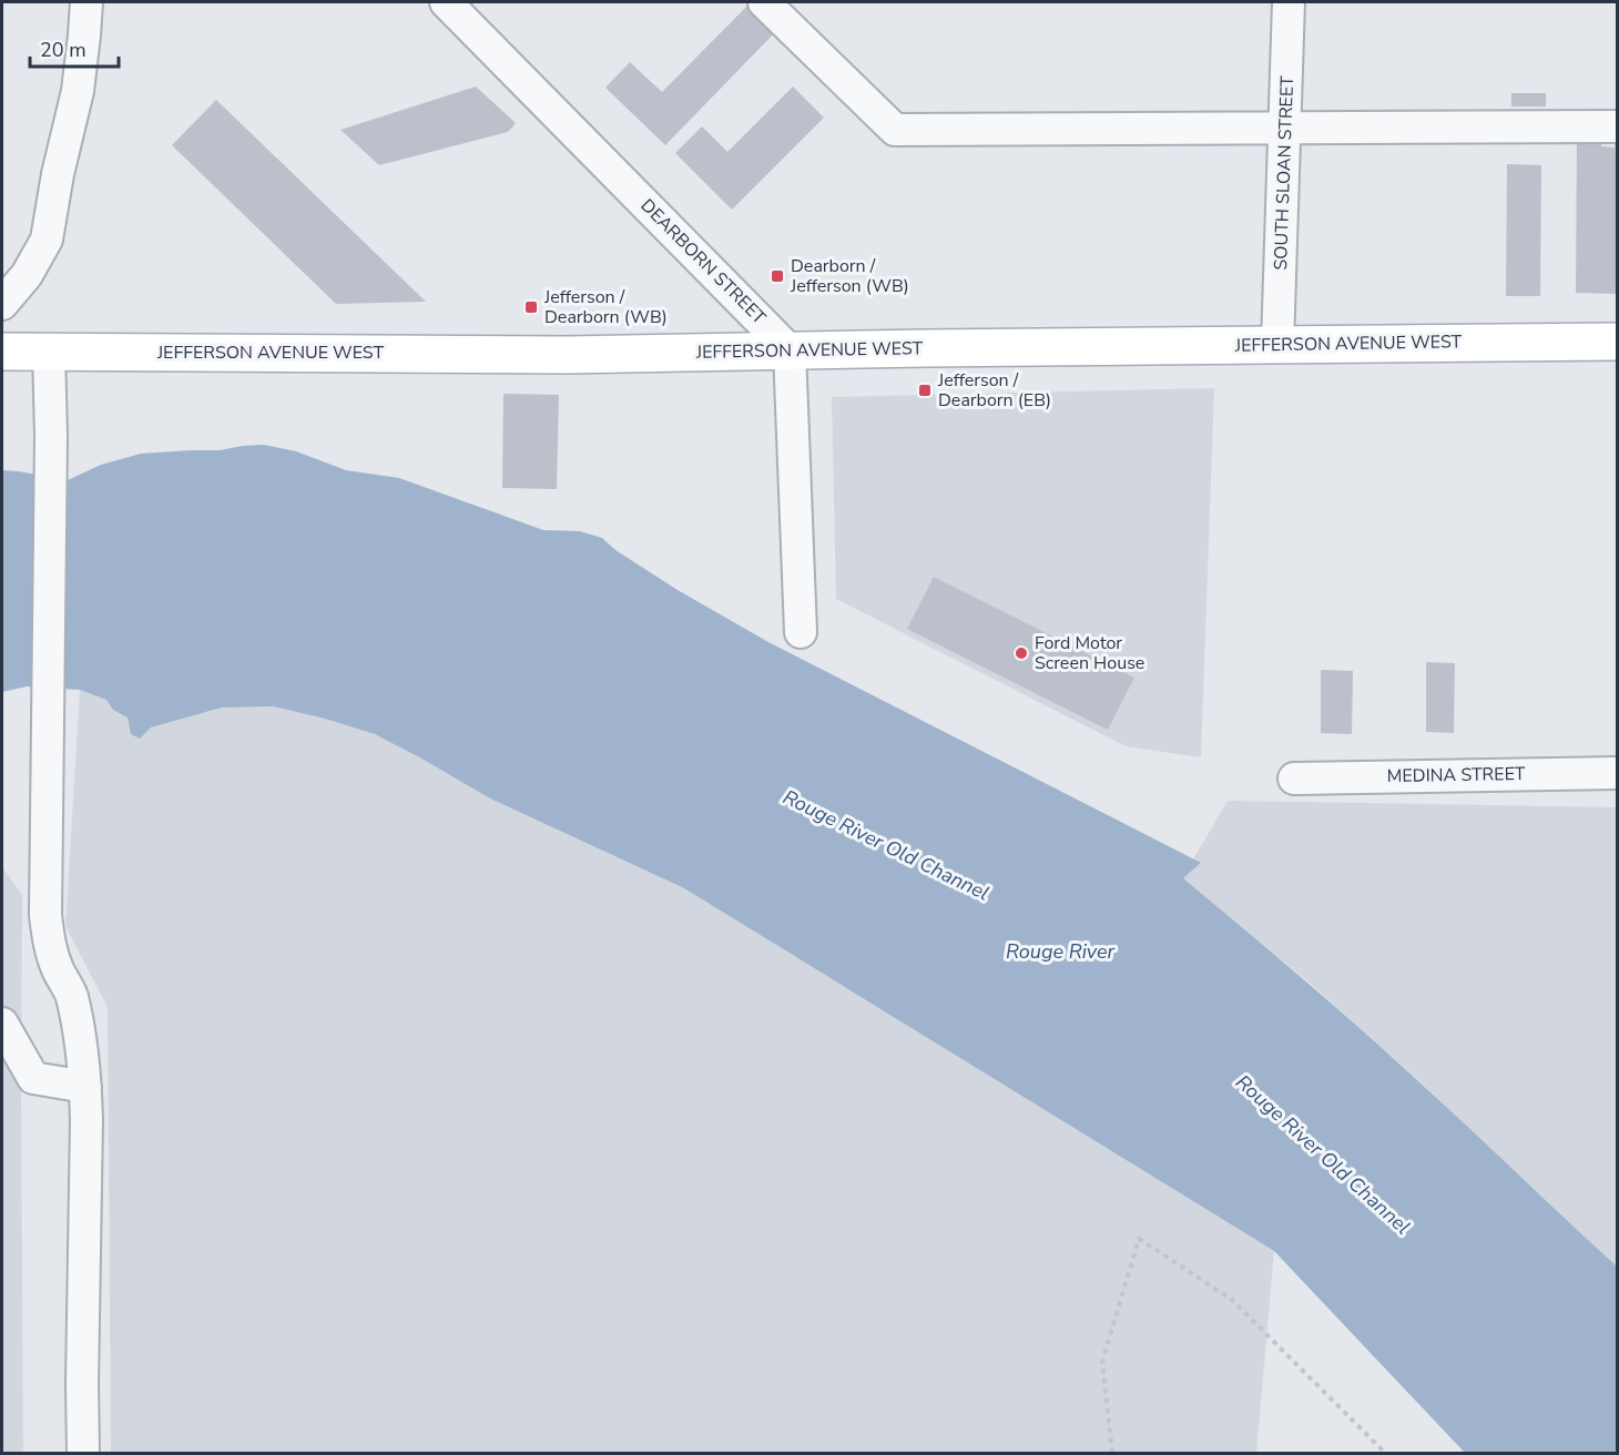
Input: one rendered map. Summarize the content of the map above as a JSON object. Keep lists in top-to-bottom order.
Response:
{
  "streets": {
    "main road": ["JEFFERSON AVENUE WEST"],
    "street": ["SOUTH SLOAN STREET", "DEARBORN STREET", "MEDINA STREET"]
  },
  "crossings": [
    ["SOUTH SLOAN STREET", "JEFFERSON AVENUE WEST"],
    ["DEARBORN STREET", "JEFFERSON AVENUE WEST"]
  ],
  "water": ["Rouge River Old Channel", "Rouge River"],
  "places": {
    "transit": ["Dearborn / Jefferson (WB)", "Jefferson / Dearborn (WB)", "Jefferson / Dearborn (EB)"],
    "other": ["Ford Motor Screen House"]
  },
  "scale_bar": "20 m"
}
